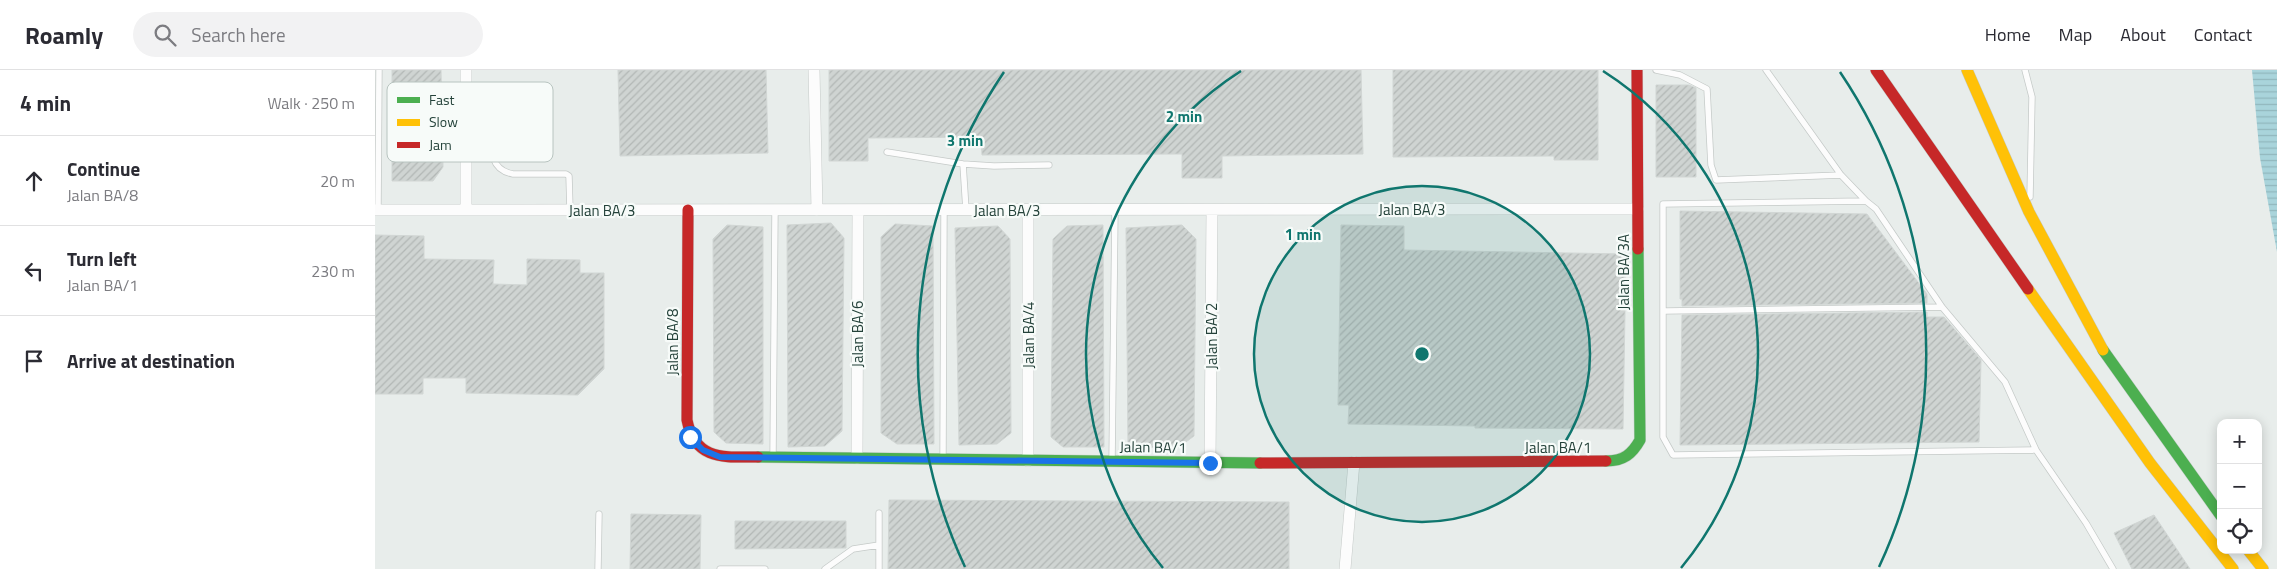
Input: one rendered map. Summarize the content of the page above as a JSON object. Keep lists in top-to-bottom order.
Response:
{
  "streets": {
    "main road": ["Jalan BA/3A", "Jalan BA/8", "Jalan BA/1"],
    "street": [
      "Jalan BA/3",
      "Jalan BA/6",
      "Jalan BA/4",
      "Jalan BA/2"
    ]
  },
  "crossings": [
    ["Jalan BA/3", "Jalan BA/3A"],
    ["Jalan BA/3", "Jalan BA/6"],
    ["Jalan BA/3", "Jalan BA/4"],
    ["Jalan BA/3", "Jalan BA/2"],
    ["Jalan BA/3", "Jalan BA/8"],
    ["Jalan BA/3A", "Jalan BA/1"],
    ["Jalan BA/6", "Jalan BA/1"],
    ["Jalan BA/4", "Jalan BA/1"],
    ["Jalan BA/2", "Jalan BA/1"],
    ["Jalan BA/8", "Jalan BA/1"]
  ],
  "legend": ["Fast", "Slow", "Jam"],
  "page": {
    "header": "Roamly",
    "search": "Search here",
    "nav": [
      "Home",
      "Map",
      "About",
      "Contact"
    ],
    "heading": ["4 min", "Walk · 250 m"],
    "list": [
      ["Continue", "Jalan BA/8", "20 m"],
      ["Turn left", "Jalan BA/1", "230 m"],
      "Arrive at destination"
    ],
    "map_buttons": ["+", "−"]
  },
  "rings": ["2 min", "3 min", "1 min"]
}
